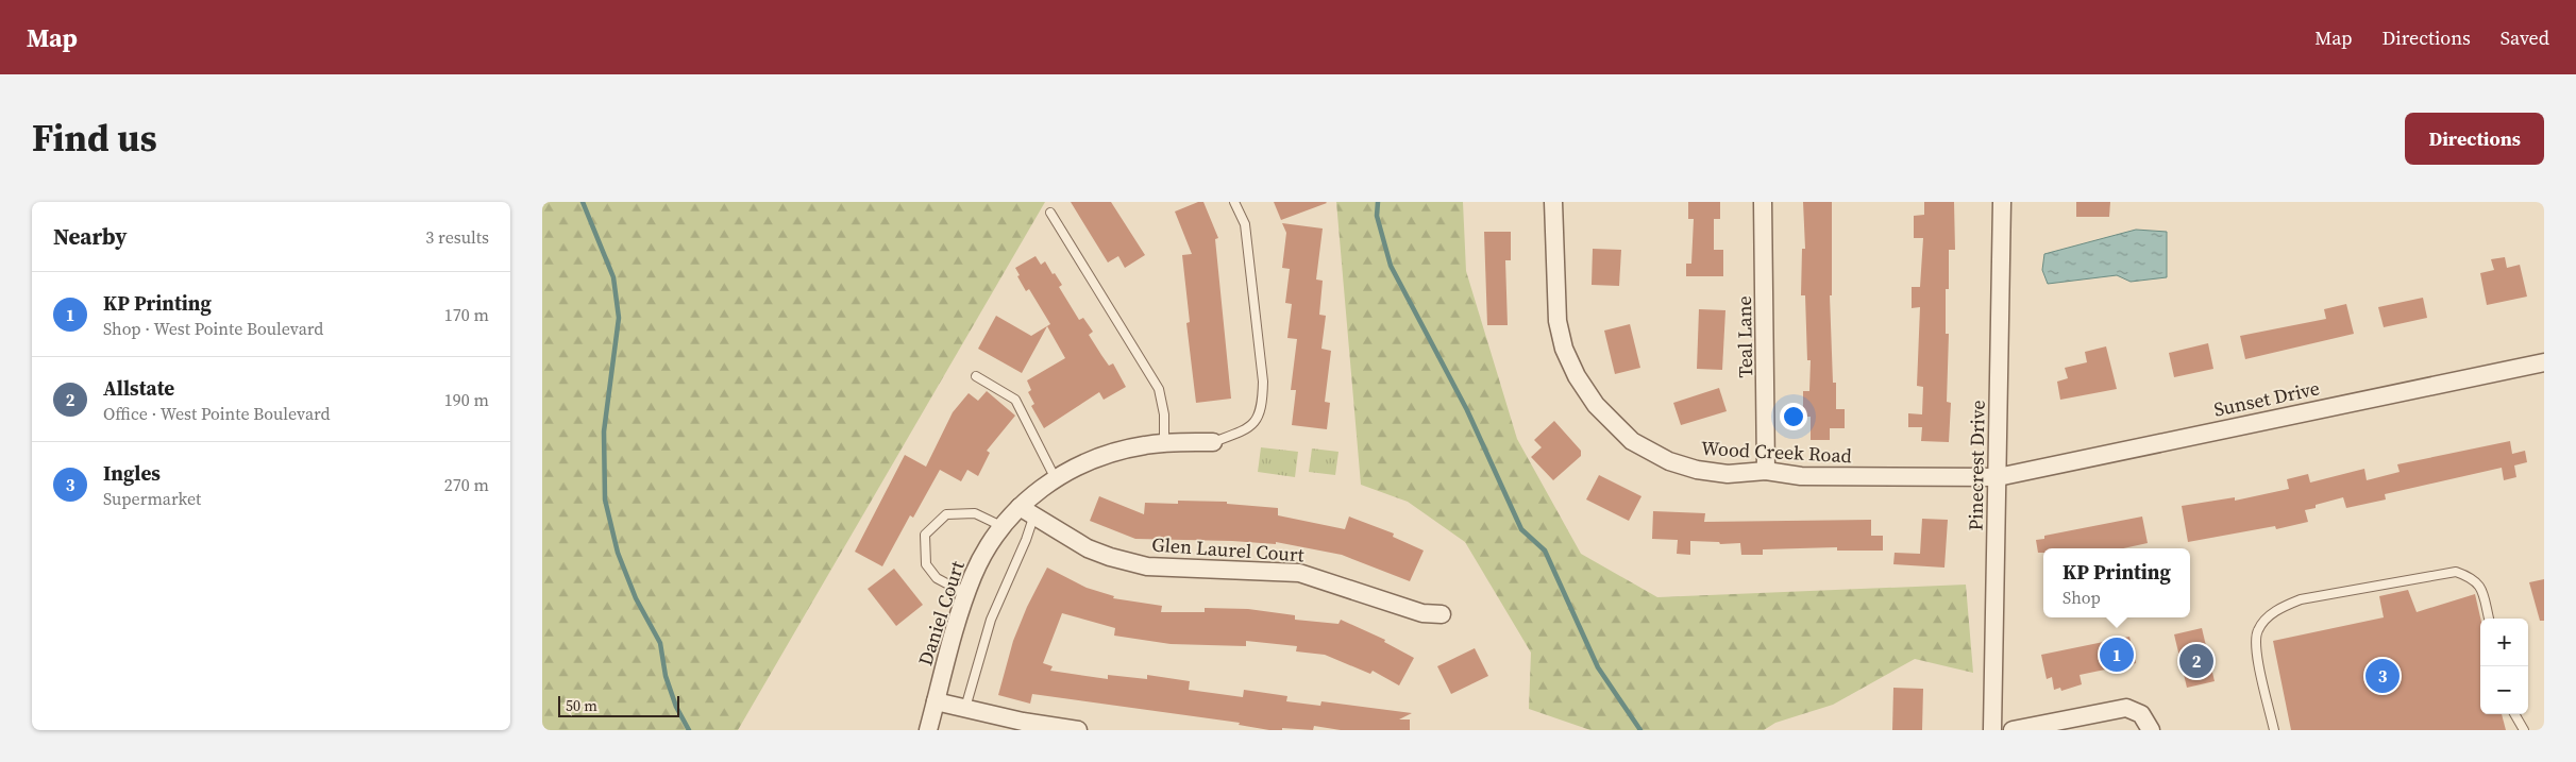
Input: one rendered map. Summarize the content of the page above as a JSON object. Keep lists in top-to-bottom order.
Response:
{
  "streets": {
    "street": [
      "Teal Lane",
      "Sunset Drive",
      "Wood Creek Road",
      "Pinecrest Drive",
      "Glen Laurel Court",
      "Daniel Court"
    ]
  },
  "crossings": [
    ["Teal Lane", "Wood Creek Road"],
    ["Sunset Drive", "Wood Creek Road"],
    ["Sunset Drive", "Pinecrest Drive"],
    ["Wood Creek Road", "Pinecrest Drive"],
    ["Glen Laurel Court", "Daniel Court"]
  ],
  "scale_bar": "50 m",
  "page": {
    "header": "Map",
    "nav": ["Map", "Directions", "Saved"],
    "title": "Find us",
    "buttons": "Directions",
    "heading": ["Nearby", "3 results"],
    "list": [
      {
        "mark": "1",
        "name": "KP Printing",
        "note": "Shop · West Pointe Boulevard",
        "value": "170 m"
      },
      {
        "mark": "2",
        "name": "Allstate",
        "note": "Office · West Pointe Boulevard",
        "value": "190 m"
      },
      {
        "mark": "3",
        "name": "Ingles",
        "note": "Supermarket",
        "value": "270 m"
      }
    ],
    "popup": ["KP Printing", "Shop"],
    "map_buttons": ["+", "−"],
    "pins": ["1", "2", "3"],
    "scale": "50 m"
  }
}
